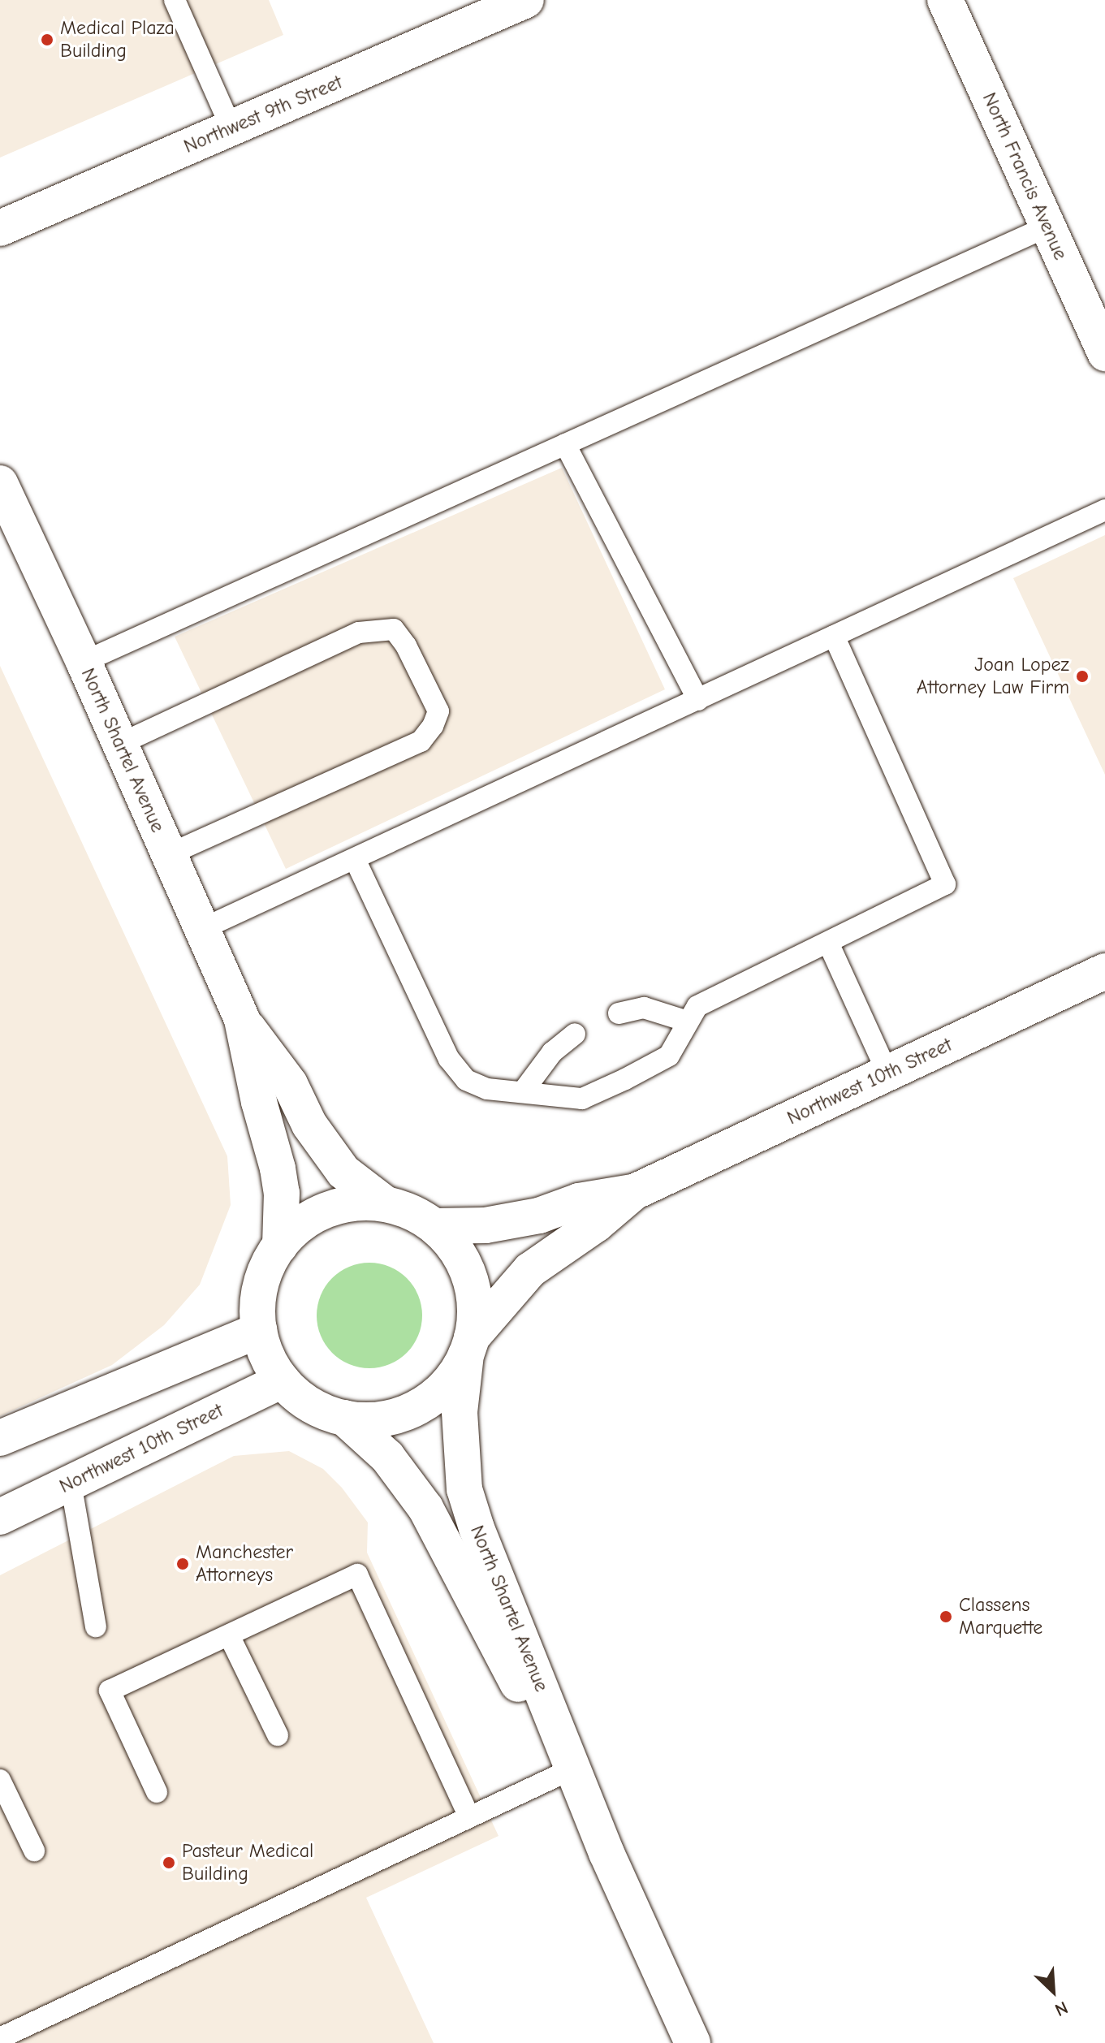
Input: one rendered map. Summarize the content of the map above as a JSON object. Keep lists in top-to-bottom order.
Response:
{
  "streets": {
    "street": [
      "Northwest 9th Street",
      "North Francis Avenue",
      "North Shartel Avenue",
      "Northwest 10th Street"
    ]
  },
  "crossings": [
    ["North Shartel Avenue", "Northwest 10th Street"]
  ],
  "places": [
    "Medical Plaza Building",
    "Joan Lopez Attorney Law Firm",
    "Manchester Attorneys",
    "Classens Marquette",
    "Pasteur Medical Building"
  ],
  "north": "bottom right"
}
